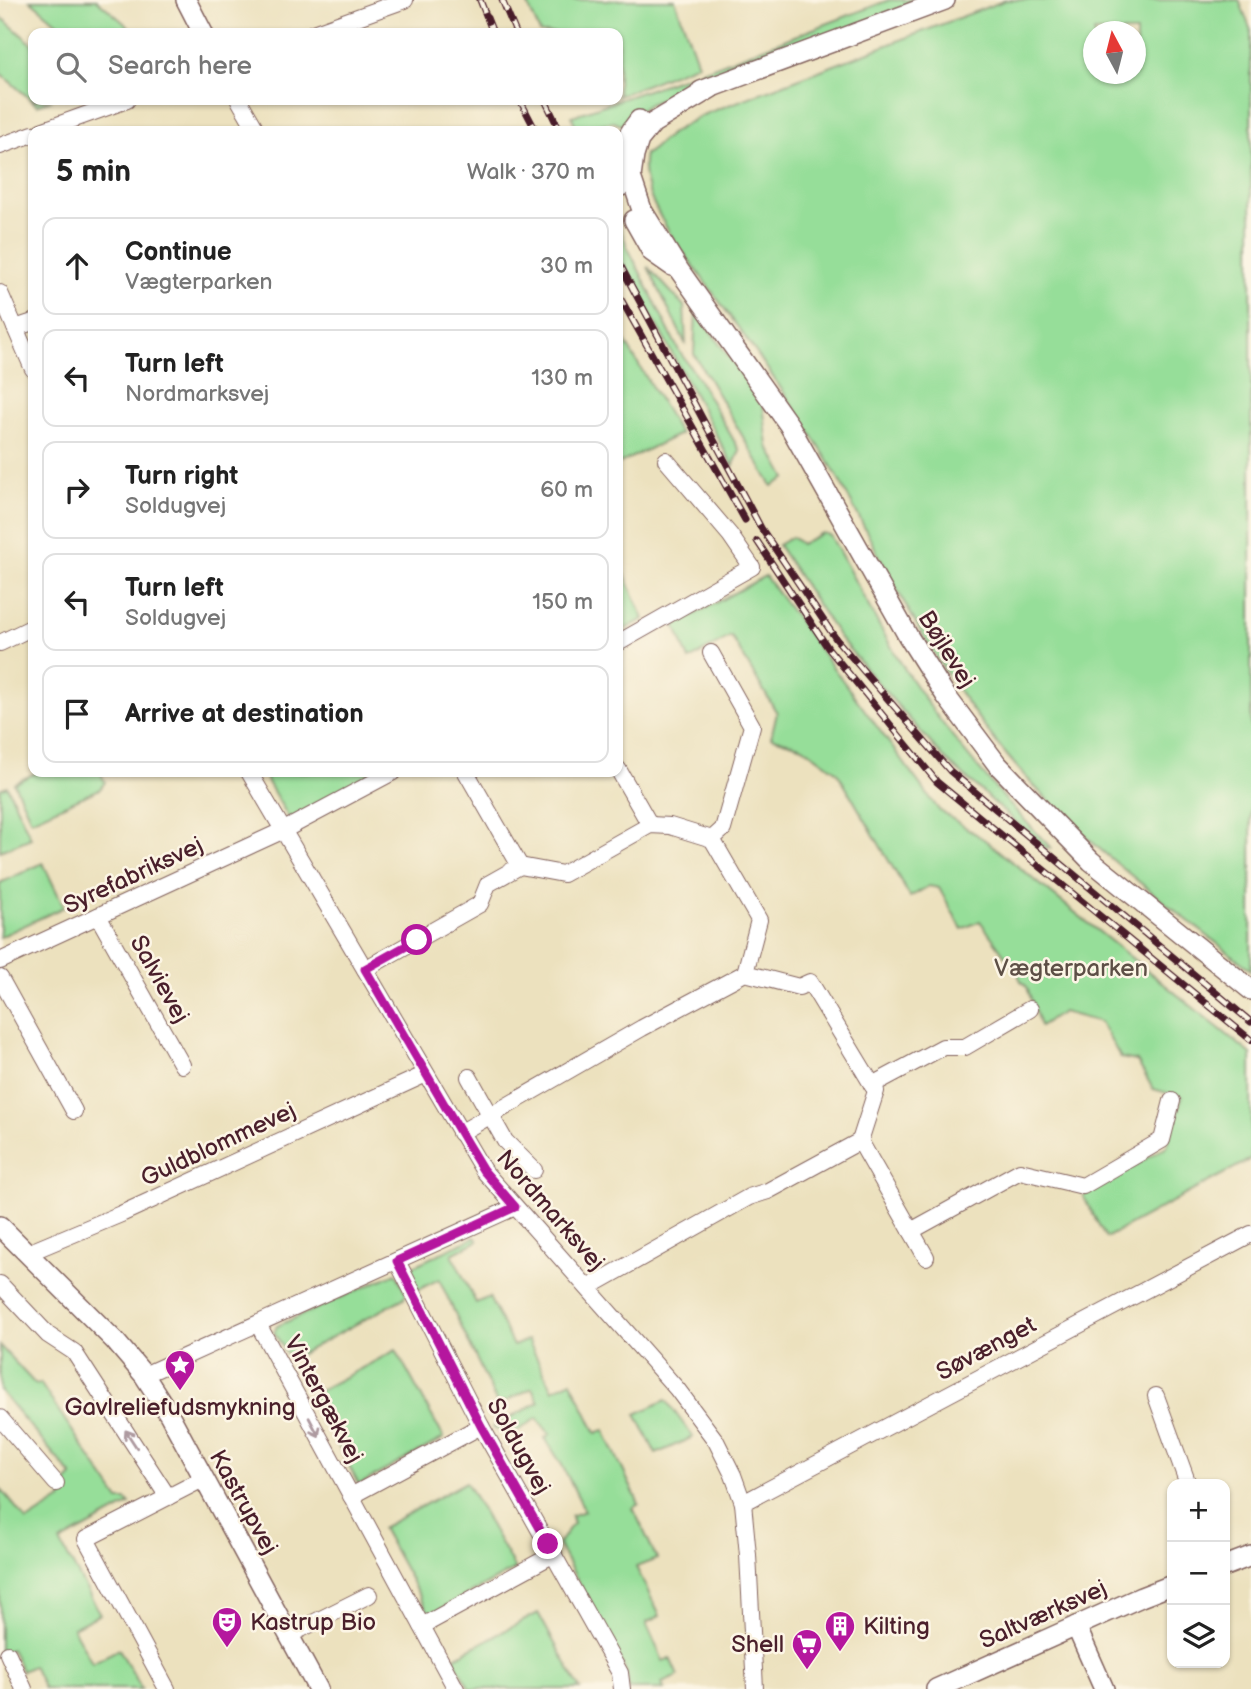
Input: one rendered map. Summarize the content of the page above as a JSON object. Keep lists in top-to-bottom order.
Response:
{
  "streets": {
    "street": [
      "Bøjlevej",
      "Syrefabriksvej",
      "Salvievej",
      "Guldblommevej",
      "Nordmarksvej",
      "Søvænget",
      "Vintergækvej",
      "Soldugvej",
      "Kastrupvej",
      "Saltværksvej"
    ]
  },
  "crossings": [
    ["Syrefabriksvej", "Salvievej"],
    ["Syrefabriksvej", "Nordmarksvej"],
    ["Guldblommevej", "Nordmarksvej"],
    ["Guldblommevej", "Kastrupvej"],
    ["Nordmarksvej", "Søvænget"],
    ["Vintergækvej", "Soldugvej"]
  ],
  "parks": ["Vægterparken"],
  "places": {
    "place": ["Gavlreliefudsmykning"],
    "theatre": ["Kastrup Bio"],
    "building": ["Kilting"],
    "supermarket": ["Shell"]
  },
  "north": "top",
  "page": {
    "search": "Search here",
    "heading": ["5 min", "Walk · 370 m"],
    "list": [
      ["Continue", "Vægterparken", "30 m"],
      ["Turn left", "Nordmarksvej", "130 m"],
      ["Turn right", "Soldugvej", "60 m"],
      ["Turn left", "Soldugvej", "150 m"],
      "Arrive at destination"
    ],
    "map_buttons": ["+", "−"]
  }
}
